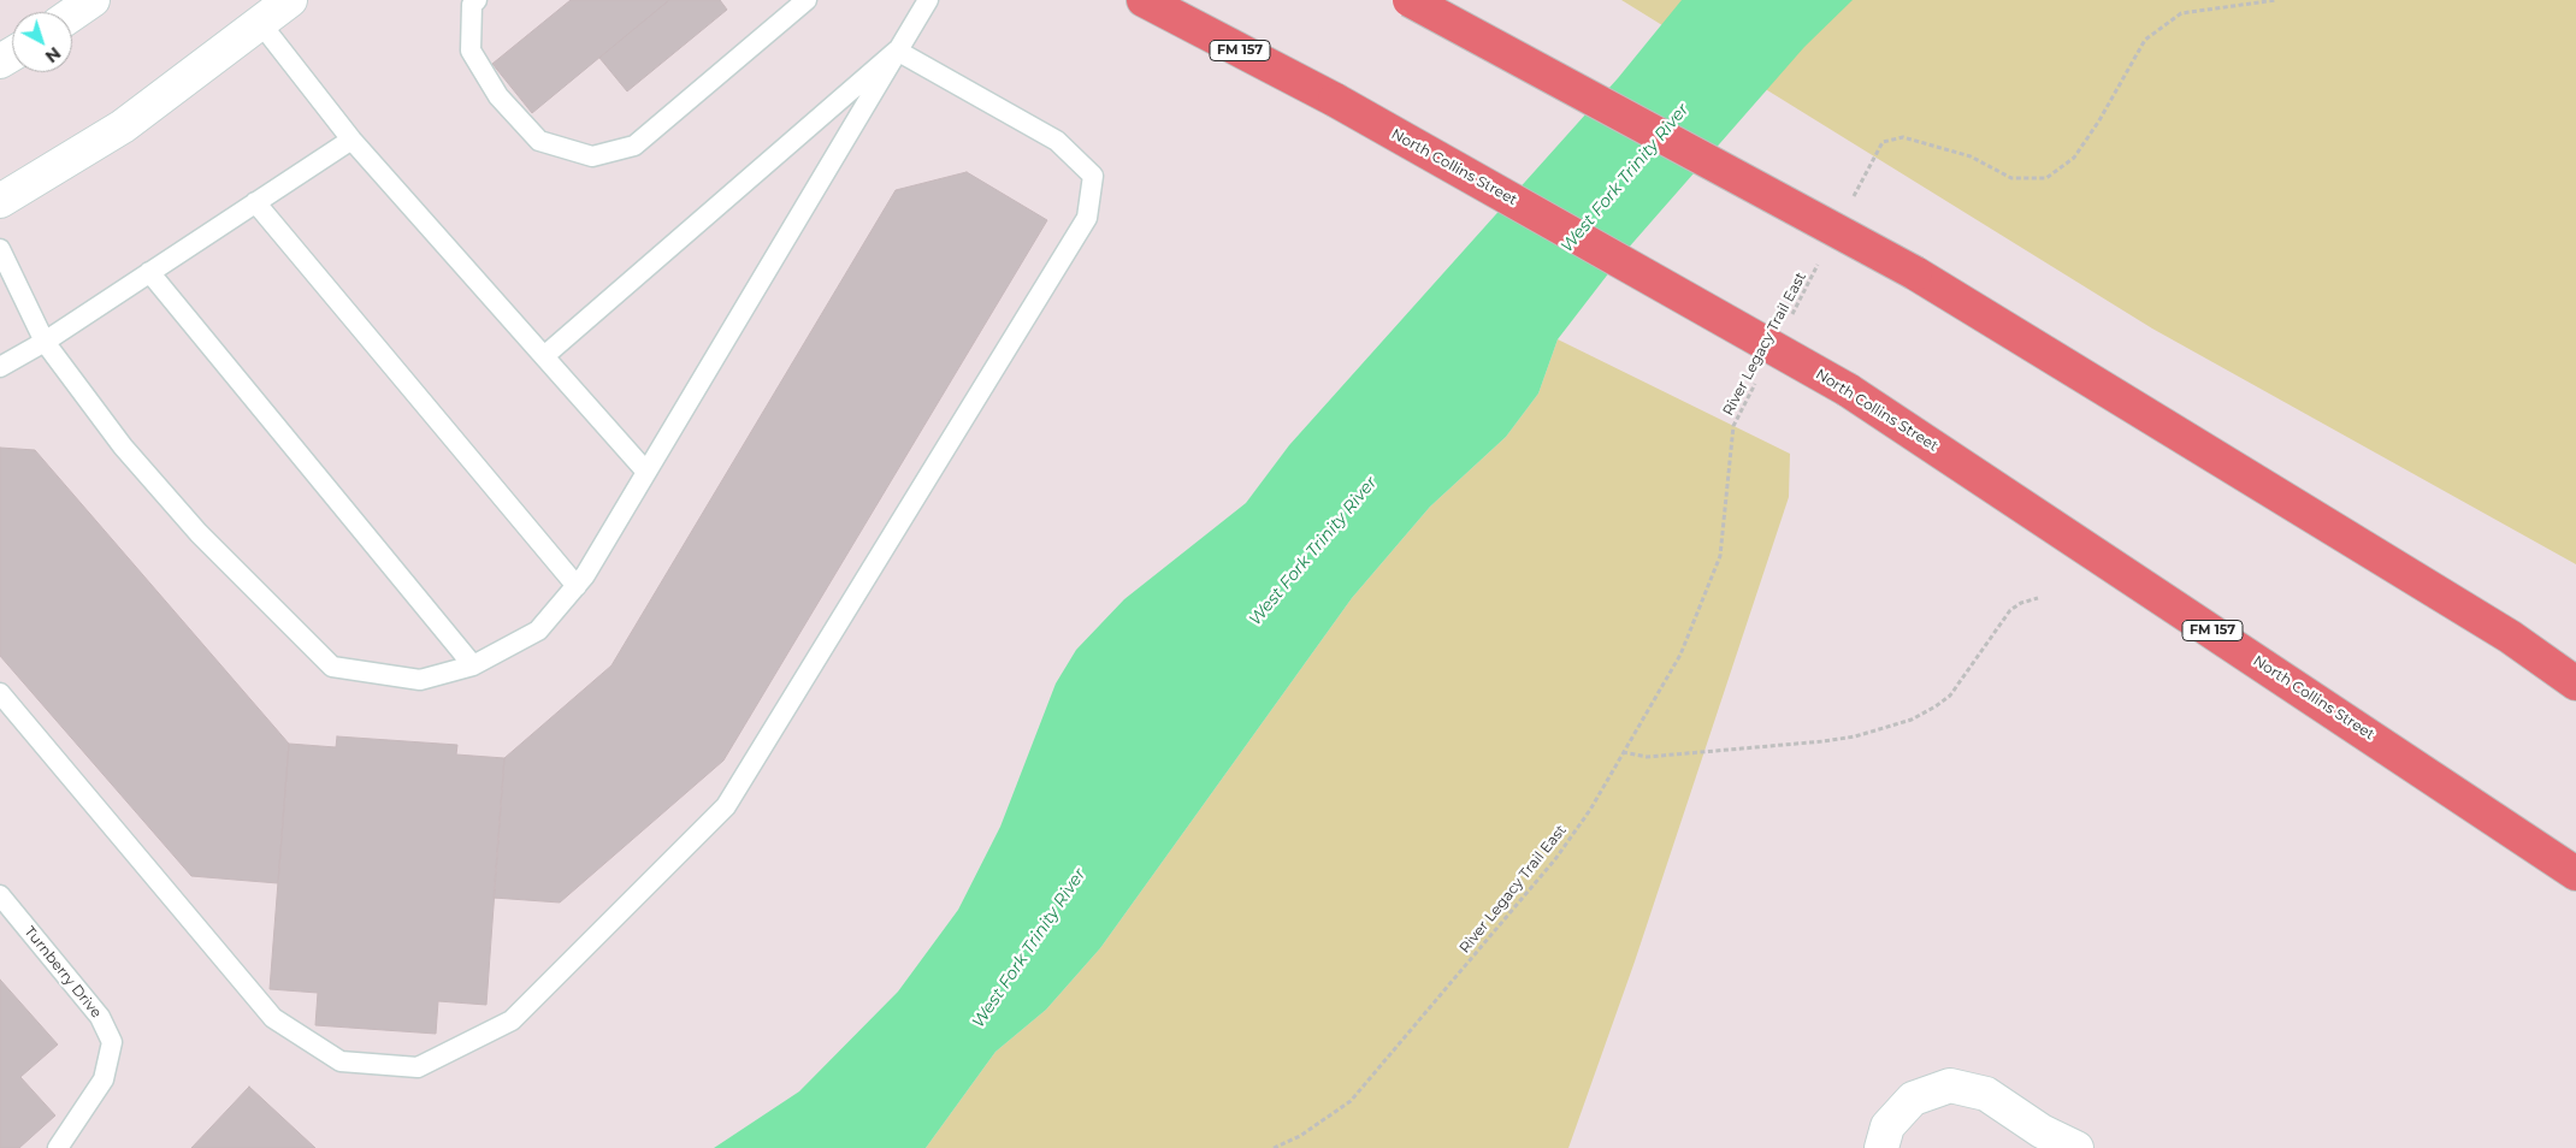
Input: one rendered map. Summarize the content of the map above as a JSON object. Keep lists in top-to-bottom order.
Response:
{
  "streets": {
    "main road": ["FM 157", "North Collins Street"],
    "lane": ["Turnberry Drive"],
    "path": ["River Legacy Trail East"]
  },
  "water": ["West Fork Trinity River"],
  "north": "bottom right"
}
